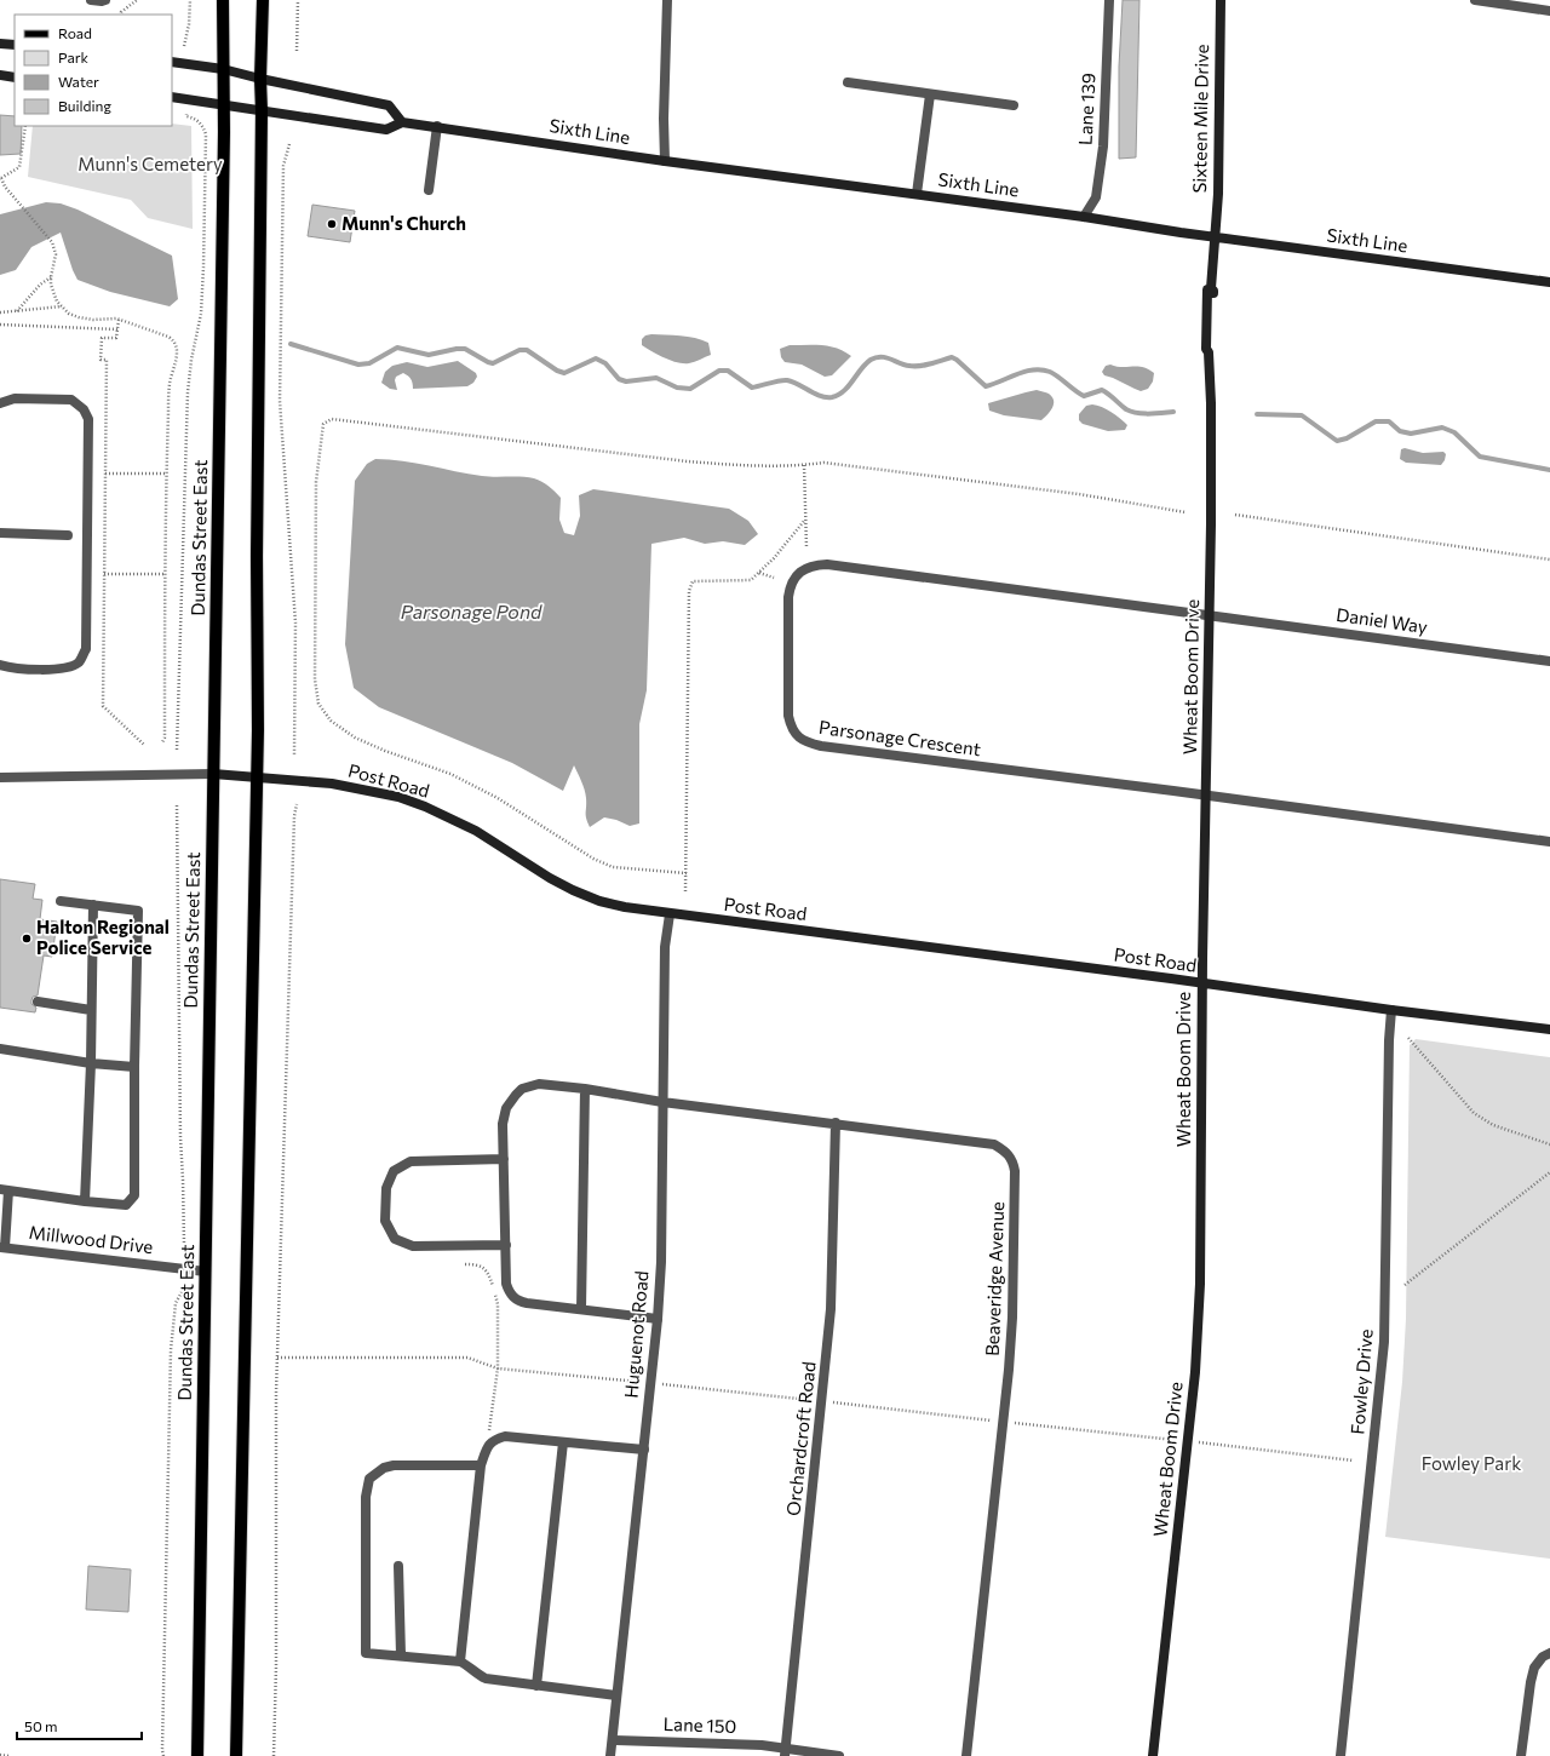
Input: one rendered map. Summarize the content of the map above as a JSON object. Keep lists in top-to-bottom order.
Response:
{
  "streets": {
    "main road": ["Dundas Street East"],
    "street": [
      "Lane 139",
      "Sixteen Mile Drive",
      "Sixth Line",
      "Daniel Way",
      "Wheat Boom Drive",
      "Parsonage Crescent",
      "Post Road",
      "Millwood Drive",
      "Beaveridge Avenue",
      "Huguenot Road",
      "Fowley Drive",
      "Orchardcroft Road",
      "Lane 150"
    ]
  },
  "crossings": [
    ["Lane 139", "Sixth Line"],
    ["Sixteen Mile Drive", "Sixth Line"],
    ["Sixteen Mile Drive", "Wheat Boom Drive"],
    ["Sixth Line", "Dundas Street East"],
    ["Sixth Line", "Wheat Boom Drive"],
    ["Dundas Street East", "Post Road"],
    ["Dundas Street East", "Millwood Drive"],
    ["Daniel Way", "Wheat Boom Drive"],
    ["Daniel Way", "Parsonage Crescent"],
    ["Wheat Boom Drive", "Parsonage Crescent"],
    ["Wheat Boom Drive", "Post Road"],
    ["Post Road", "Huguenot Road"],
    ["Post Road", "Fowley Drive"],
    ["Beaveridge Avenue", "Huguenot Road"],
    ["Beaveridge Avenue", "Orchardcroft Road"],
    ["Huguenot Road", "Lane 150"],
    ["Orchardcroft Road", "Lane 150"]
  ],
  "water": ["Parsonage Pond"],
  "parks": ["Munn's Cemetery", "Fowley Park"],
  "places": ["Munn's Church", "Halton Regional Police Service"],
  "legend": [
    "Road",
    "Park",
    "Water",
    "Building"
  ],
  "scale_bar": "50 m"
}
